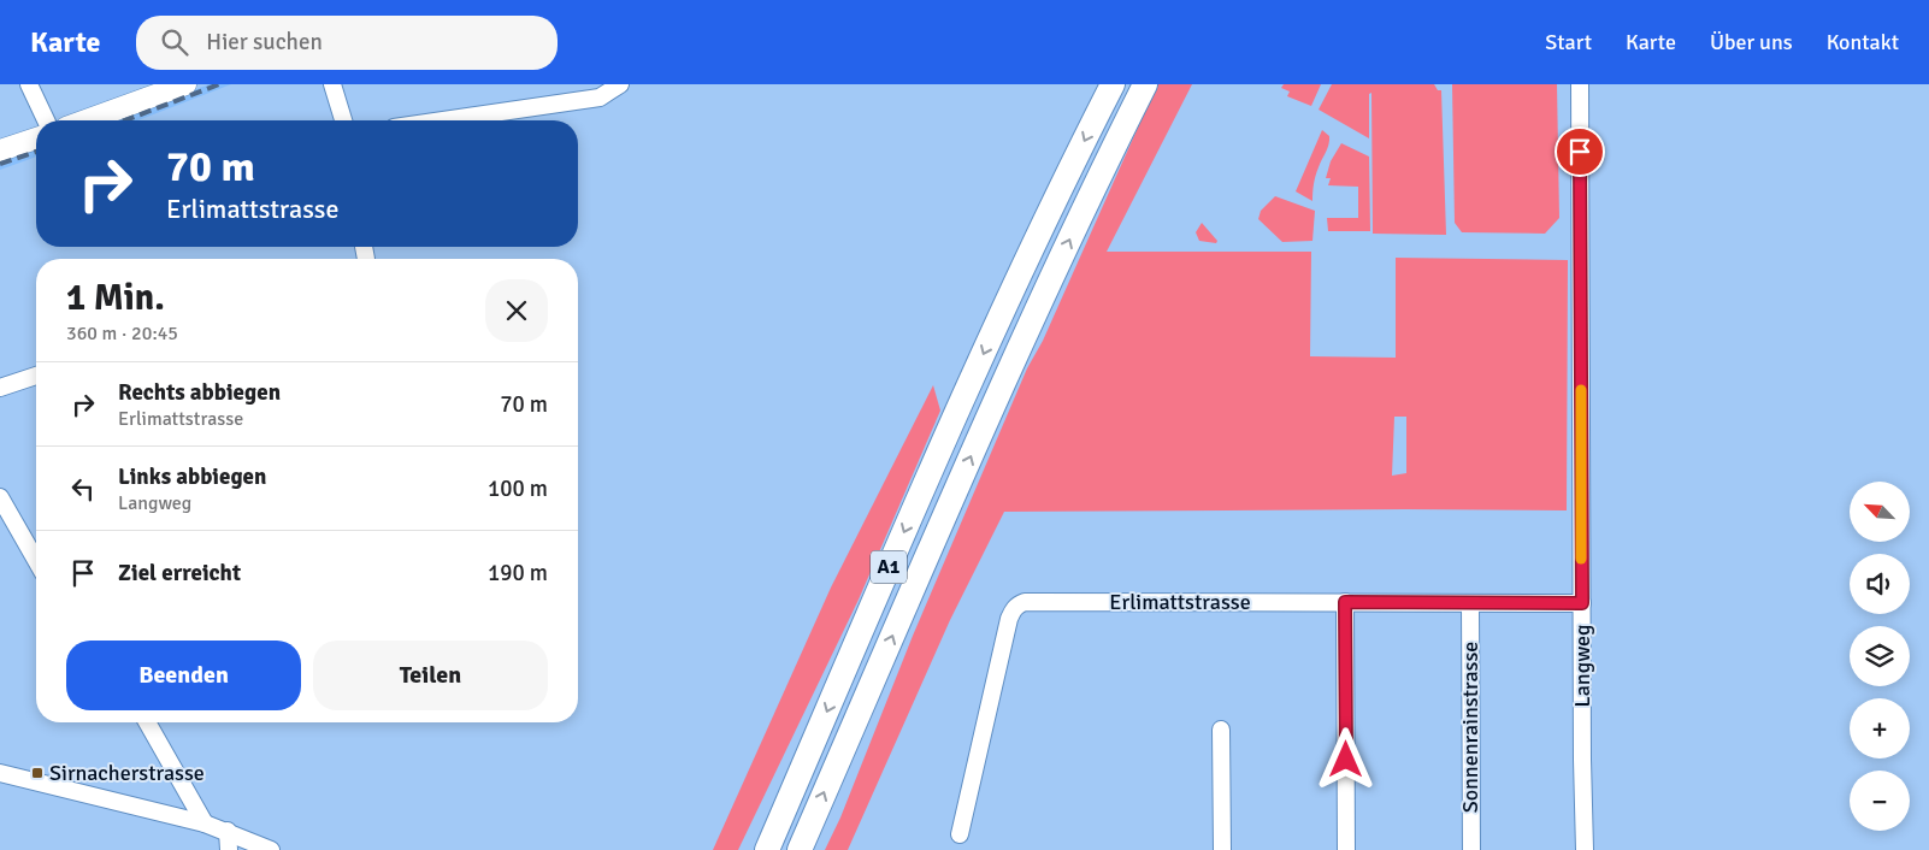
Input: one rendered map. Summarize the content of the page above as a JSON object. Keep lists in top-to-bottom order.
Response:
{
  "streets": {
    "highway": ["A1"],
    "street": ["Erlimattstrasse", "Langweg", "Sonnenrainstrasse"]
  },
  "crossings": [
    ["Erlimattstrasse", "Langweg"],
    ["Erlimattstrasse", "Sonnenrainstrasse"]
  ],
  "places": {
    "transit": ["Sirnacherstrasse"]
  },
  "north": "top left",
  "page": {
    "header": "Karte",
    "search": "Hier suchen",
    "nav": [
      "Start",
      "Karte",
      "Über uns",
      "Kontakt"
    ],
    "turn": ["70 m", "Erlimattstrasse"],
    "heading": ["1 Min.", "360 m · 20:45"],
    "list": [
      {
        "name": "Rechts abbiegen",
        "note": "Erlimattstrasse",
        "value": "70 m"
      },
      {
        "name": "Links abbiegen",
        "note": "Langweg",
        "value": "100 m"
      },
      {
        "name": "Ziel erreicht",
        "value": "190 m"
      }
    ],
    "map_buttons": ["+", "−"],
    "buttons": ["Beenden", "Teilen"]
  }
}
